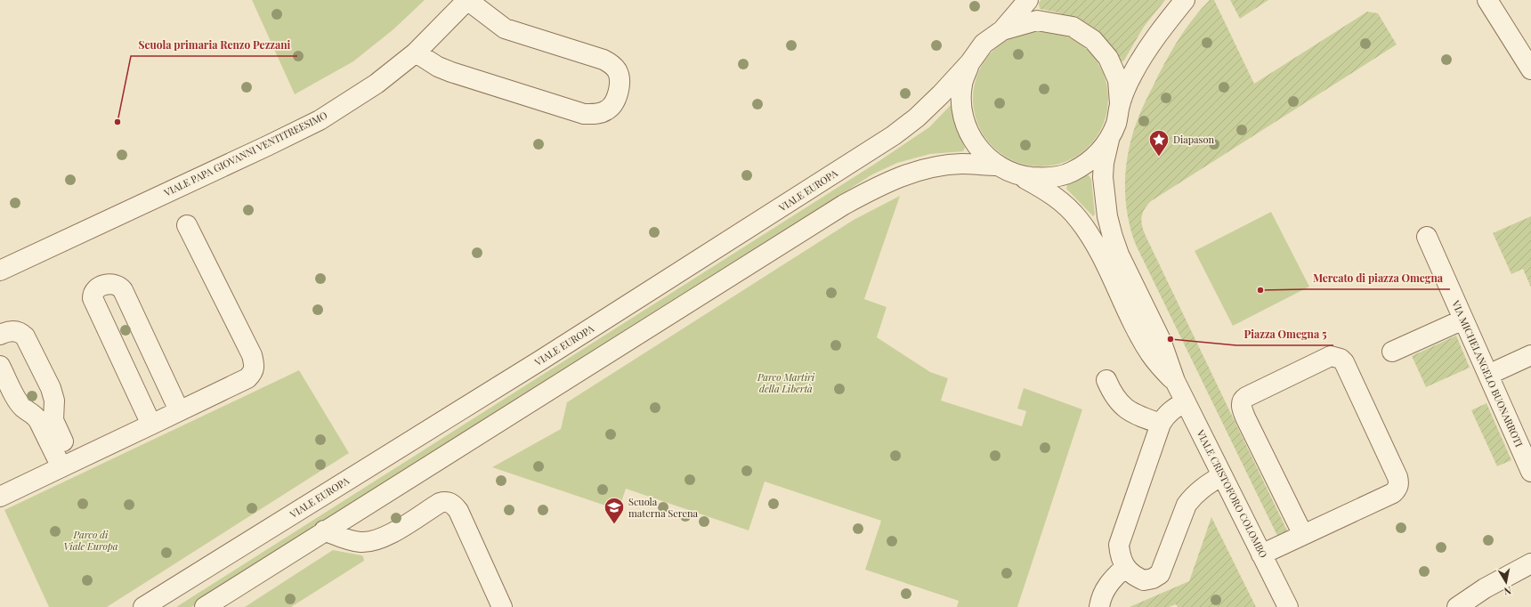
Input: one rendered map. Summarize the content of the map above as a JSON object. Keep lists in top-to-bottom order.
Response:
{
  "streets": {
    "street": [
      "VIALE PAPA GIOVANNI VENTITREESIMO",
      "VIALE EUROPA",
      "VIA MICHELANGELO BUONARROTI",
      "VIALE CRISTOFORO COLOMBO"
    ]
  },
  "parks": ["Parco Martiri della Libertà", "Parco di Viale Europa"],
  "places": {
    "other": ["Scuola primaria Renzo Pezzani", "Mercato di piazza Omegna", "Piazza Omegna 5"],
    "place": ["Diapason"],
    "school or university": ["Scuola materna Serena"]
  },
  "north": "bottom"
}
